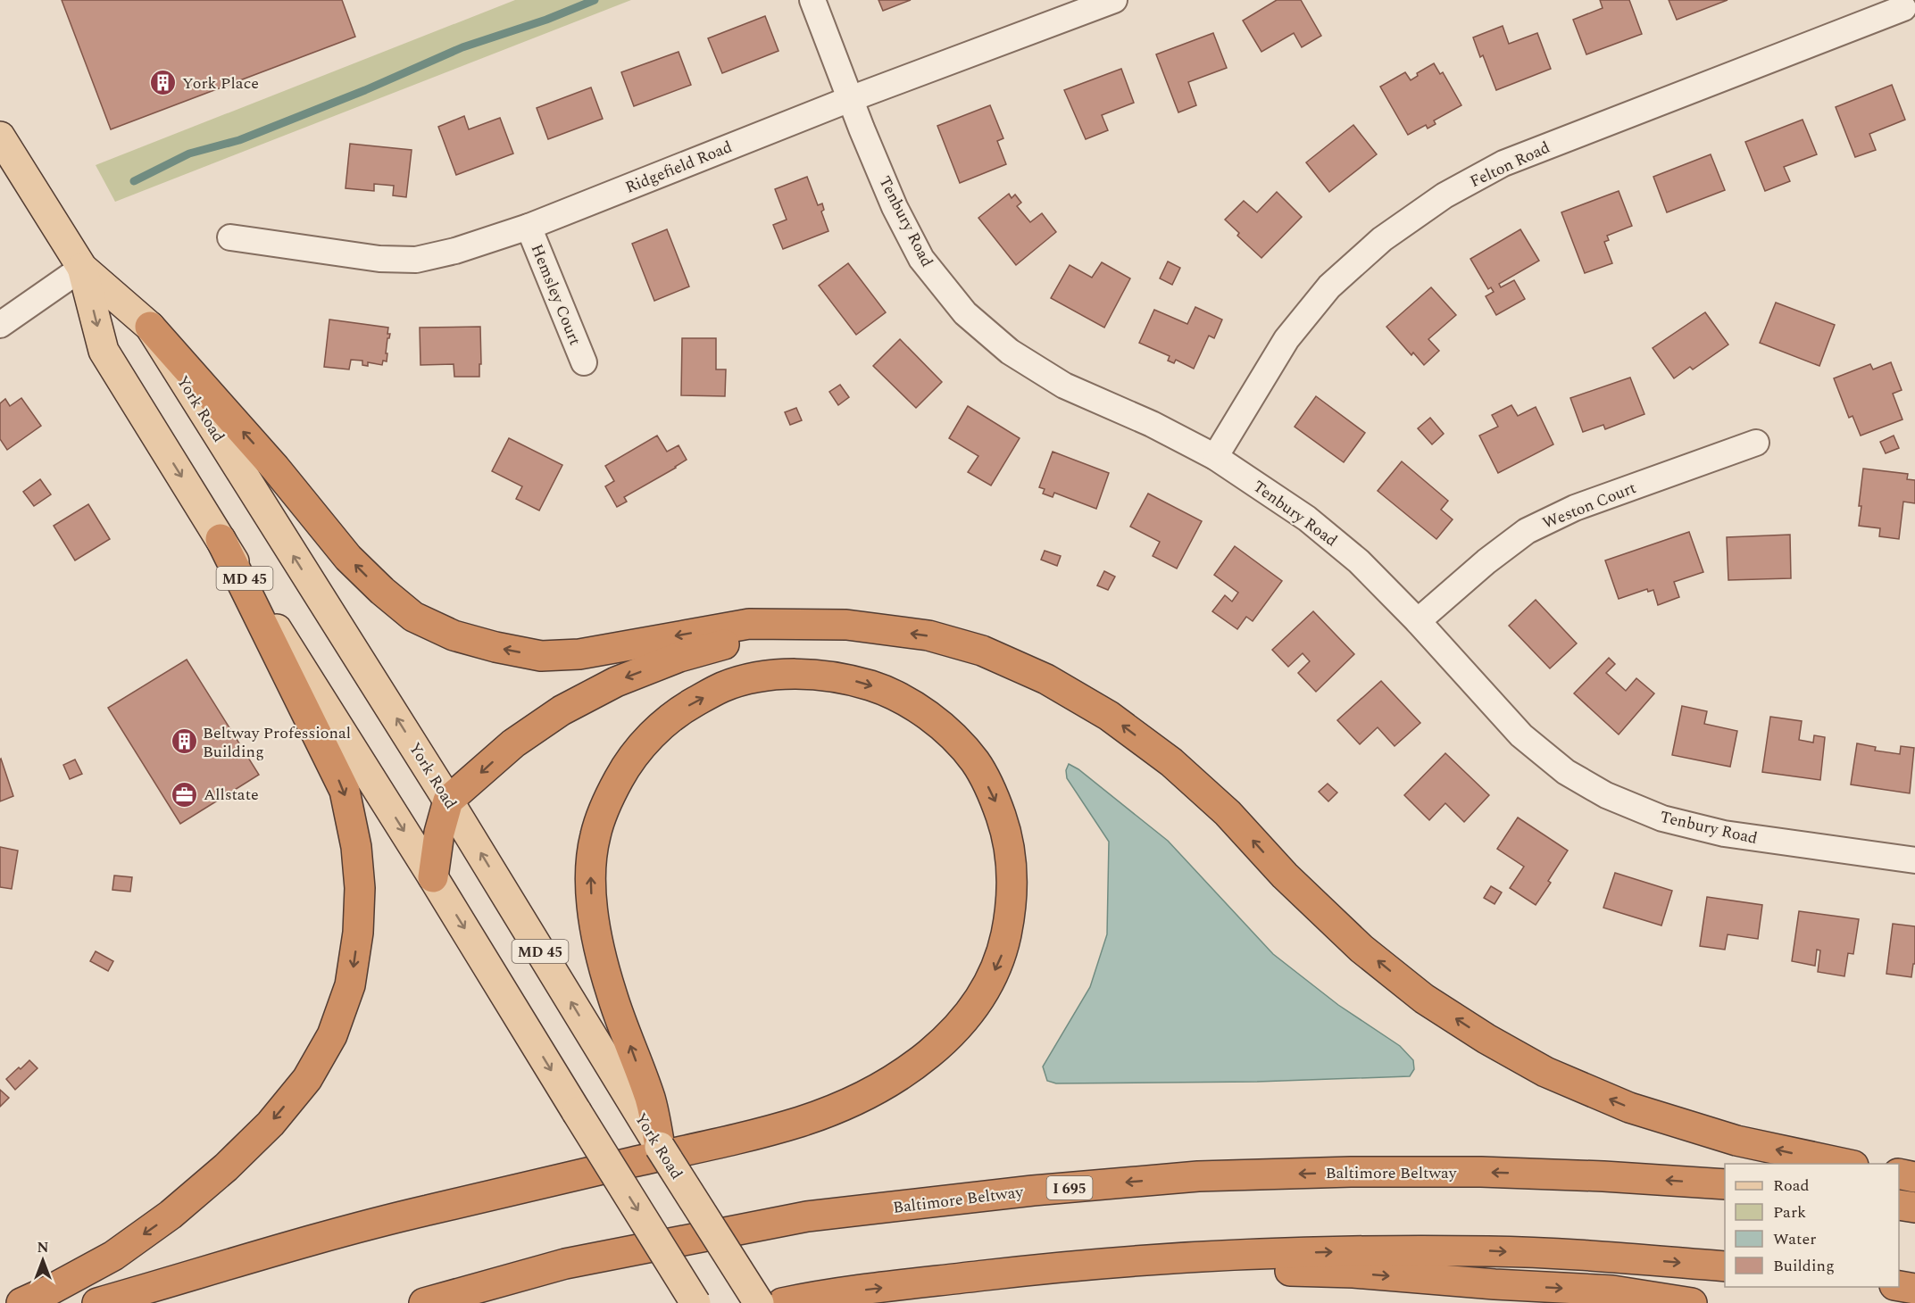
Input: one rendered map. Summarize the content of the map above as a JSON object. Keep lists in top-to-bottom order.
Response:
{
  "streets": {
    "highway": ["Baltimore Beltway", "I 695"],
    "main road": ["York Road", "MD 45"],
    "street": [
      "Felton Road",
      "Ridgefield Road",
      "Tenbury Road",
      "Hemsley Court",
      "Weston Court"
    ]
  },
  "crossings": [
    ["Felton Road", "Tenbury Road"],
    ["Ridgefield Road", "Tenbury Road"],
    ["Ridgefield Road", "Hemsley Court"],
    ["Tenbury Road", "Weston Court"]
  ],
  "places": {
    "building": ["York Place", "Beltway Professional Building"],
    "office": ["Allstate"]
  },
  "legend": [
    "Road",
    "Park",
    "Water",
    "Building"
  ],
  "north": "top"
}
